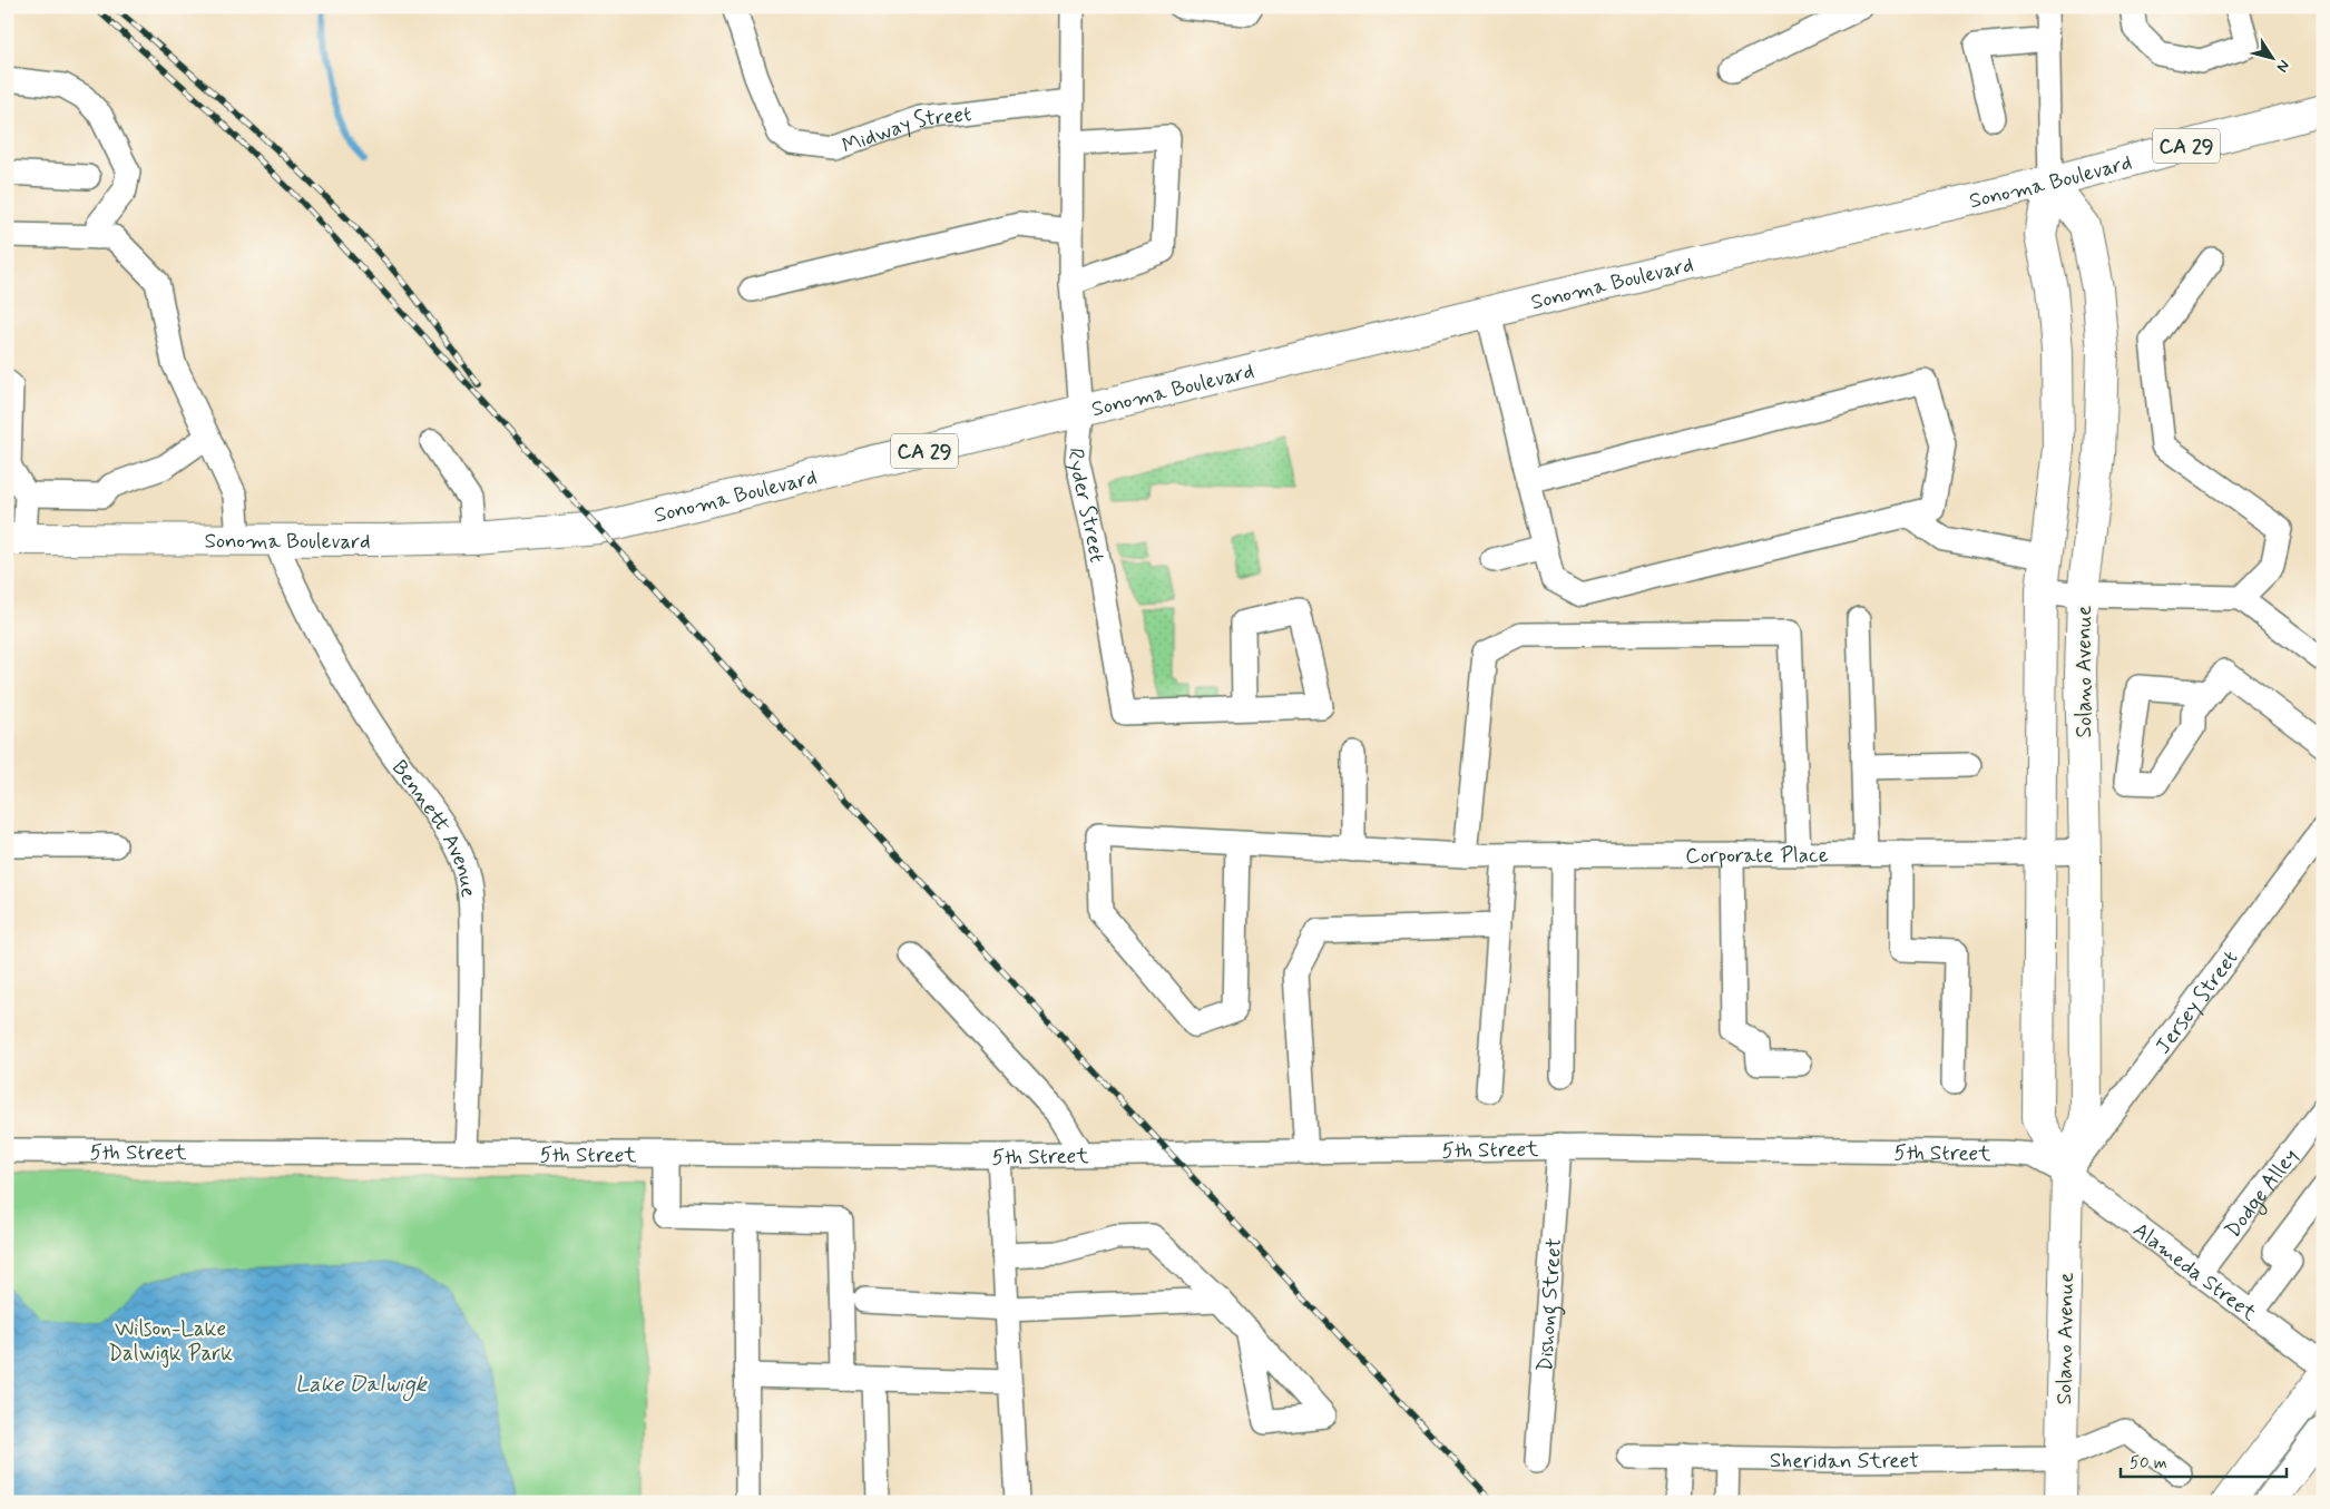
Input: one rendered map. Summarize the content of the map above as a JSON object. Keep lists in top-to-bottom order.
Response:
{
  "streets": {
    "main road": ["CA 29", "Sonoma Boulevard", "Solano Avenue"],
    "street": [
      "Midway Street",
      "Ryder Street",
      "Bennett Avenue",
      "Corporate Place",
      "Jersey Street",
      "5th Street",
      "Dodge Alley",
      "Alameda Street",
      "Dishong Street",
      "Sheridan Street"
    ]
  },
  "crossings": [
    ["Midway Street", "Ryder Street"],
    ["Sonoma Boulevard", "Ryder Street"],
    ["Sonoma Boulevard", "Solano Avenue"],
    ["Sonoma Boulevard", "Bennett Avenue"],
    ["Solano Avenue", "Corporate Place"],
    ["Solano Avenue", "Jersey Street"],
    ["Solano Avenue", "5th Street"],
    ["Solano Avenue", "Alameda Street"],
    ["Solano Avenue", "Sheridan Street"],
    ["Bennett Avenue", "5th Street"],
    ["Jersey Street", "5th Street"],
    ["Jersey Street", "Alameda Street"],
    ["5th Street", "Alameda Street"],
    ["5th Street", "Dishong Street"],
    ["Dodge Alley", "Alameda Street"]
  ],
  "water": ["Lake Dalwigk"],
  "parks": ["Wilson-Lake Dalwigk Park"],
  "scale_bar": "50 m",
  "north": "bottom right"
}
